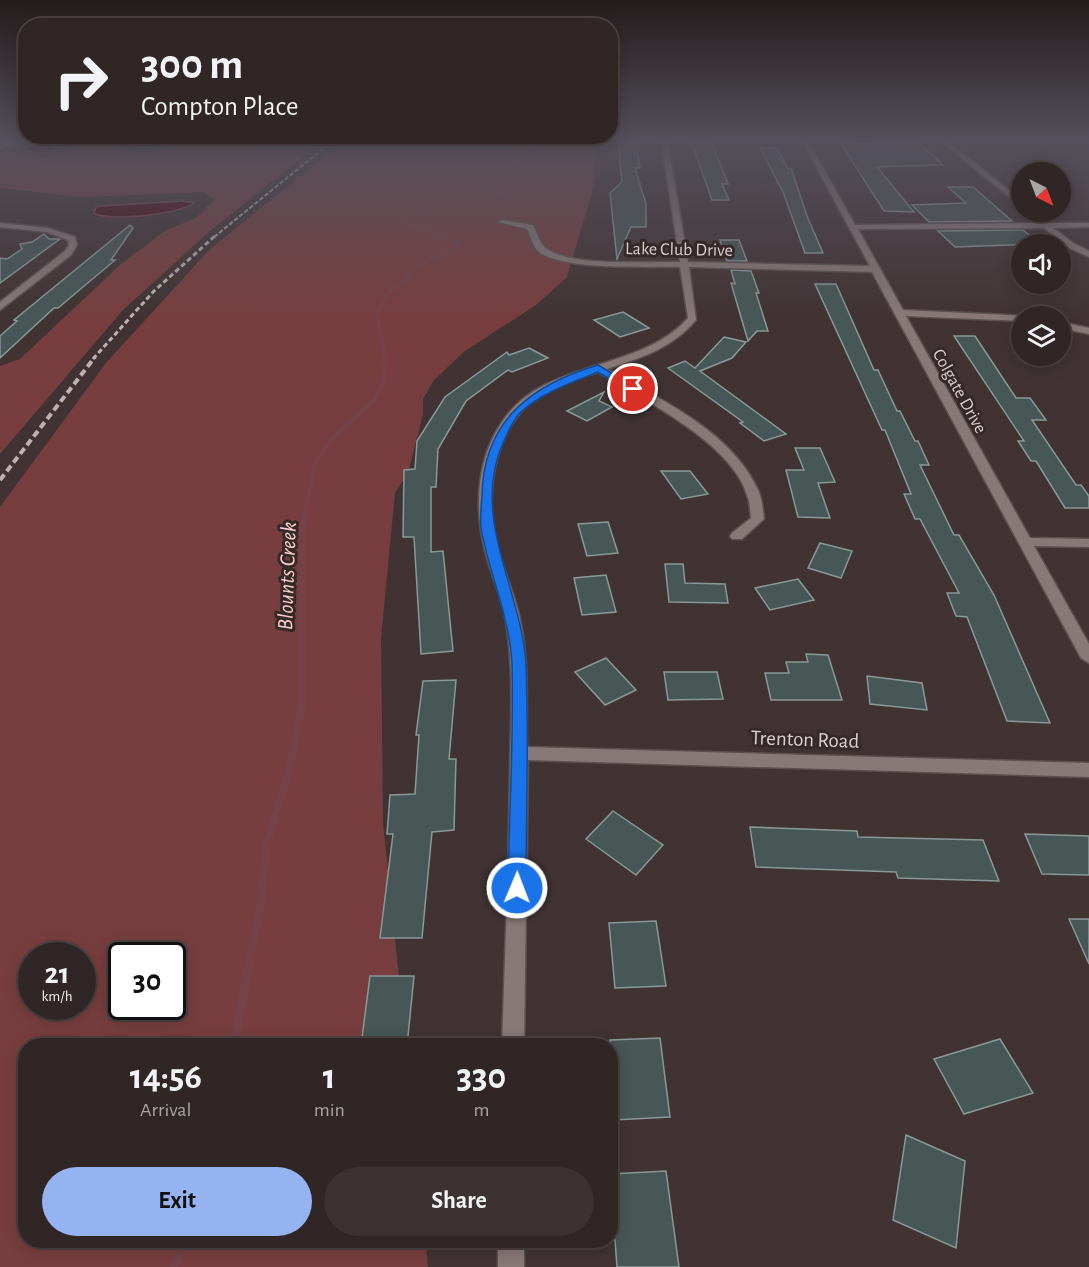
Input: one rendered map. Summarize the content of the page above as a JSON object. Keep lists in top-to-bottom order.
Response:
{
  "streets": {
    "street": ["Lake Club Drive", "Colgate Drive", "Trenton Road"]
  },
  "crossings": [
    ["Lake Club Drive", "Colgate Drive"]
  ],
  "water": ["Blounts Creek"],
  "north": "bottom right",
  "page": {
    "turn": ["300 m", "Compton Place"],
    "speed": "21 km/h",
    "limit": "30",
    "eta": [
      "14:56",
      "Arrival",
      "1",
      "min",
      "330",
      "m"
    ],
    "buttons": ["Exit", "Share"]
  }
}
